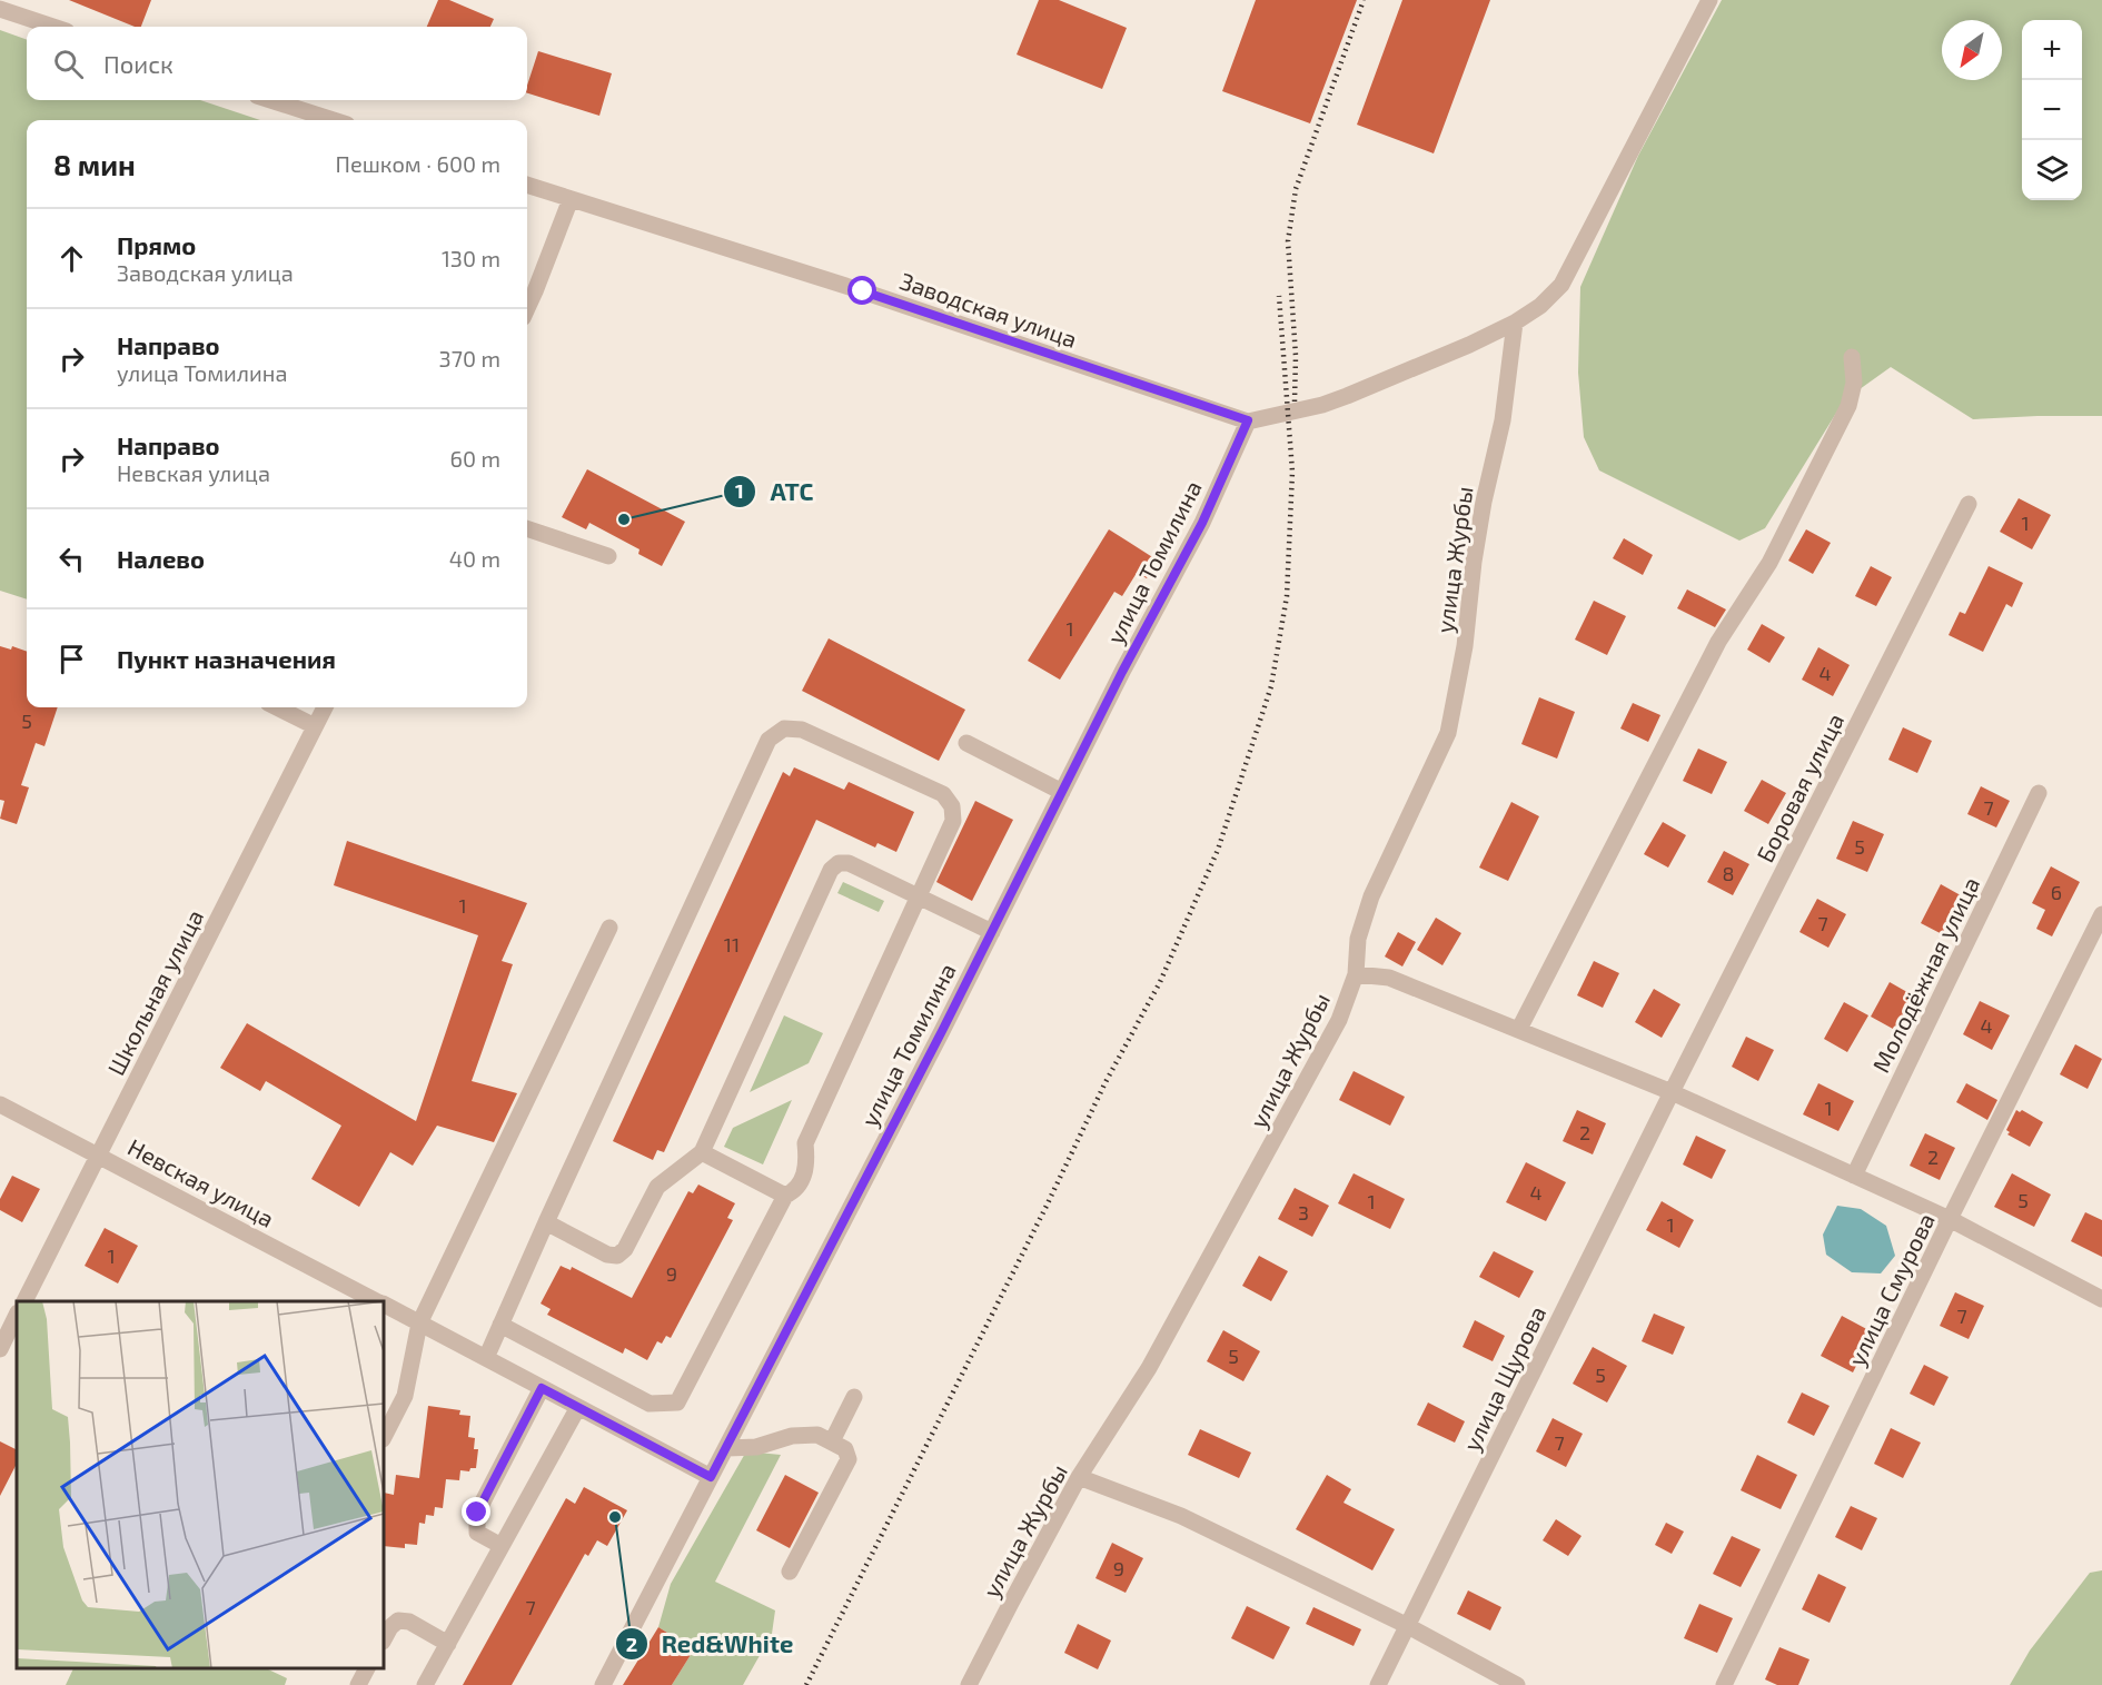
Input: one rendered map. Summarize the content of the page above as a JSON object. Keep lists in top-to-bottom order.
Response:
{
  "streets": {
    "street": [
      "Заводская улица",
      "улица Журбы",
      "улица Томилина",
      "Боровая улица",
      "Молодёжная улица",
      "Школьная улица",
      "Невская улица",
      "улица Смурова",
      "улица Щурова"
    ]
  },
  "crossings": [
    ["Заводская улица", "улица Томилина"],
    ["улица Томилина", "Невская улица"],
    ["Боровая улица", "улица Щурова"],
    ["Школьная улица", "Невская улица"]
  ],
  "places": ["АТС", "Red&White"],
  "house_numbers": [
    "1",
    "1",
    "4",
    "5",
    "7",
    "5",
    "8",
    "6",
    "1",
    "7",
    "11",
    "4",
    "1",
    "2",
    "2",
    "4",
    "5",
    "1",
    "3",
    "1",
    "1",
    "9",
    "7",
    "5",
    "5",
    "7",
    "9",
    "7"
  ],
  "north": "bottom left",
  "page": {
    "map_buttons": ["+", "−"],
    "search": "Поиск",
    "heading": ["8 мин", "Пешком · 600 m"],
    "list": [
      ["Прямо", "Заводская улица", "130 m"],
      ["Направо", "улица Томилина", "370 m"],
      ["Направо", "Невская улица", "60 m"],
      ["Налево", "40 m"],
      "Пункт назначения"
    ]
  }
}
